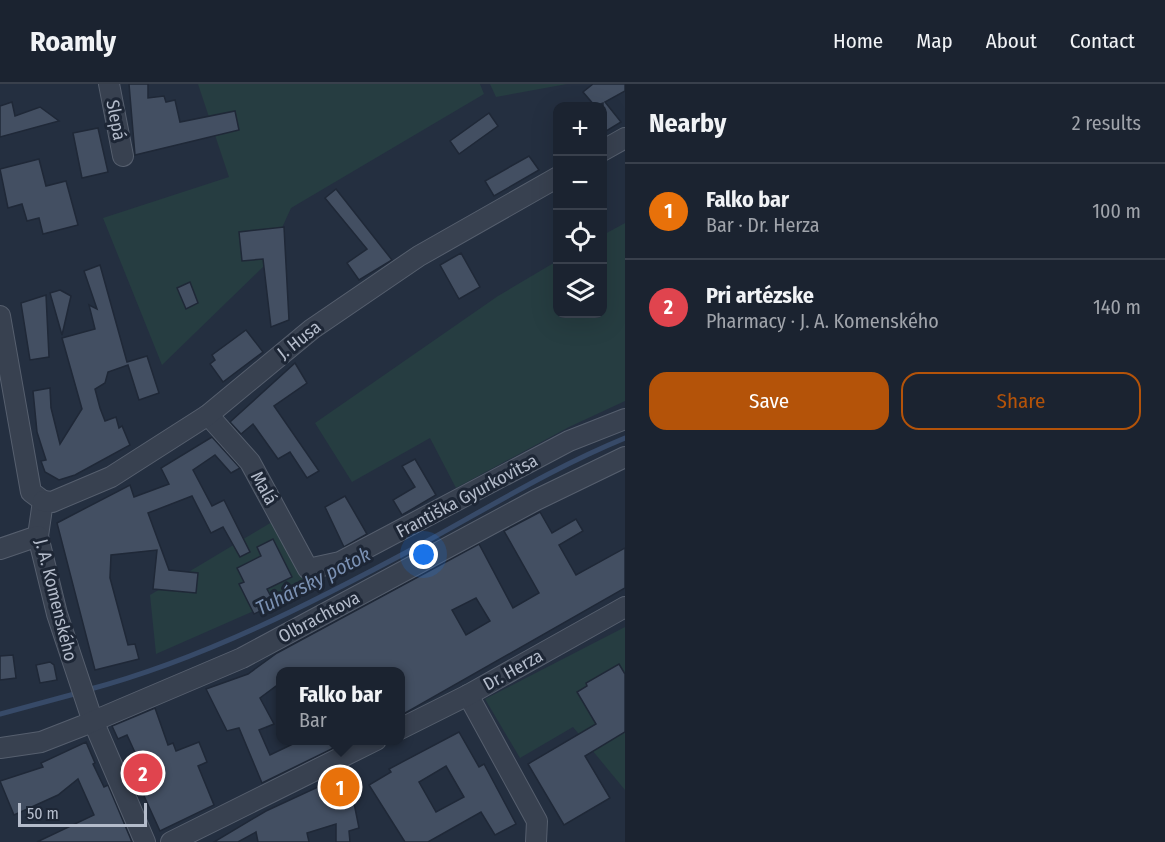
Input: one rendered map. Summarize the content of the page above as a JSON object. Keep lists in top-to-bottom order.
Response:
{
  "streets": {
    "street": [
      "Slepá",
      "J. Husa",
      "Malá",
      "Františka Gyurkovitsa",
      "J. A. Komenského",
      "Olbrachtova",
      "Dr. Herza"
    ]
  },
  "crossings": [
    ["J. Husa", "Malá"],
    ["J. Husa", "J. A. Komenského"],
    ["Malá", "Františka Gyurkovitsa"],
    ["J. A. Komenského", "Olbrachtova"]
  ],
  "water": ["Tuhársky potok"],
  "scale_bar": "50 m",
  "page": {
    "header": "Roamly",
    "nav": [
      "Home",
      "Map",
      "About",
      "Contact"
    ],
    "heading": ["Nearby", "2 results"],
    "map_buttons": ["+", "−"],
    "list": [
      {
        "mark": "1",
        "name": "Falko bar",
        "note": "Bar · Dr. Herza",
        "value": "100 m"
      },
      {
        "mark": "2",
        "name": "Pri artézske",
        "note": "Pharmacy · J. A. Komenského",
        "value": "140 m"
      }
    ],
    "buttons": ["Save", "Share"],
    "popup": ["Falko bar", "Bar"],
    "pins": ["2", "1"],
    "scale": "50 m"
  }
}
